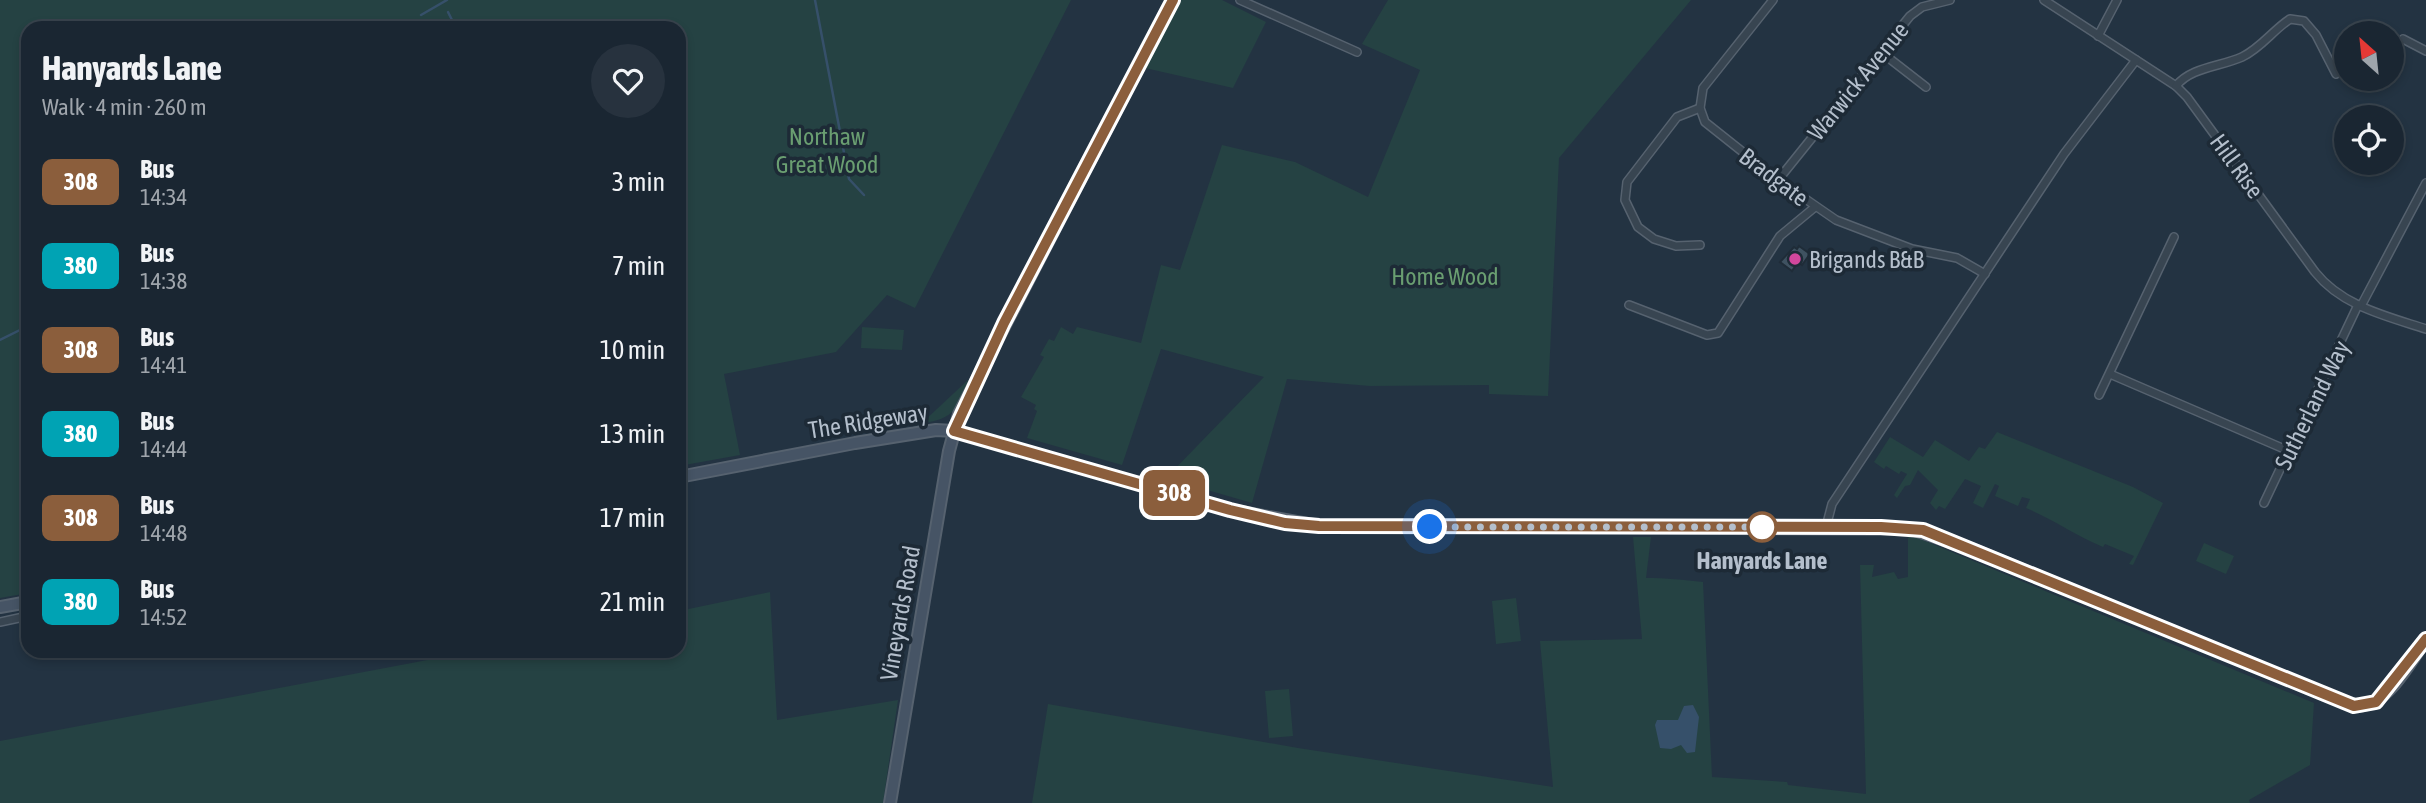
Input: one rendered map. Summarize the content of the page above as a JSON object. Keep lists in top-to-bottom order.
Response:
{
  "streets": {
    "street": [
      "Warwick Avenue",
      "Hill Rise",
      "Bradgate",
      "Sutherland Way",
      "The Ridgeway",
      "Vineyards Road"
    ]
  },
  "crossings": [
    ["Warwick Avenue", "Bradgate"],
    ["Hill Rise", "Sutherland Way"],
    ["The Ridgeway", "Vineyards Road"]
  ],
  "parks": ["Northaw Great Wood", "Home Wood"],
  "places": ["Brigands B&B", "Hanyards Lane"],
  "lines": ["bus line 308"],
  "north": "top left",
  "page": {
    "on_map": "308",
    "heading": ["Hanyards Lane", "Walk · 4 min · 260 m"],
    "list": [
      {
        "mark": "308",
        "name": "Bus",
        "note": "14:34",
        "value": "3 min"
      },
      {
        "mark": "380",
        "name": "Bus",
        "note": "14:38",
        "value": "7 min"
      },
      {
        "mark": "308",
        "name": "Bus",
        "note": "14:41",
        "value": "10 min"
      },
      {
        "mark": "380",
        "name": "Bus",
        "note": "14:44",
        "value": "13 min"
      },
      {
        "mark": "308",
        "name": "Bus",
        "note": "14:48",
        "value": "17 min"
      },
      {
        "mark": "380",
        "name": "Bus",
        "note": "14:52",
        "value": "21 min"
      }
    ]
  }
}
